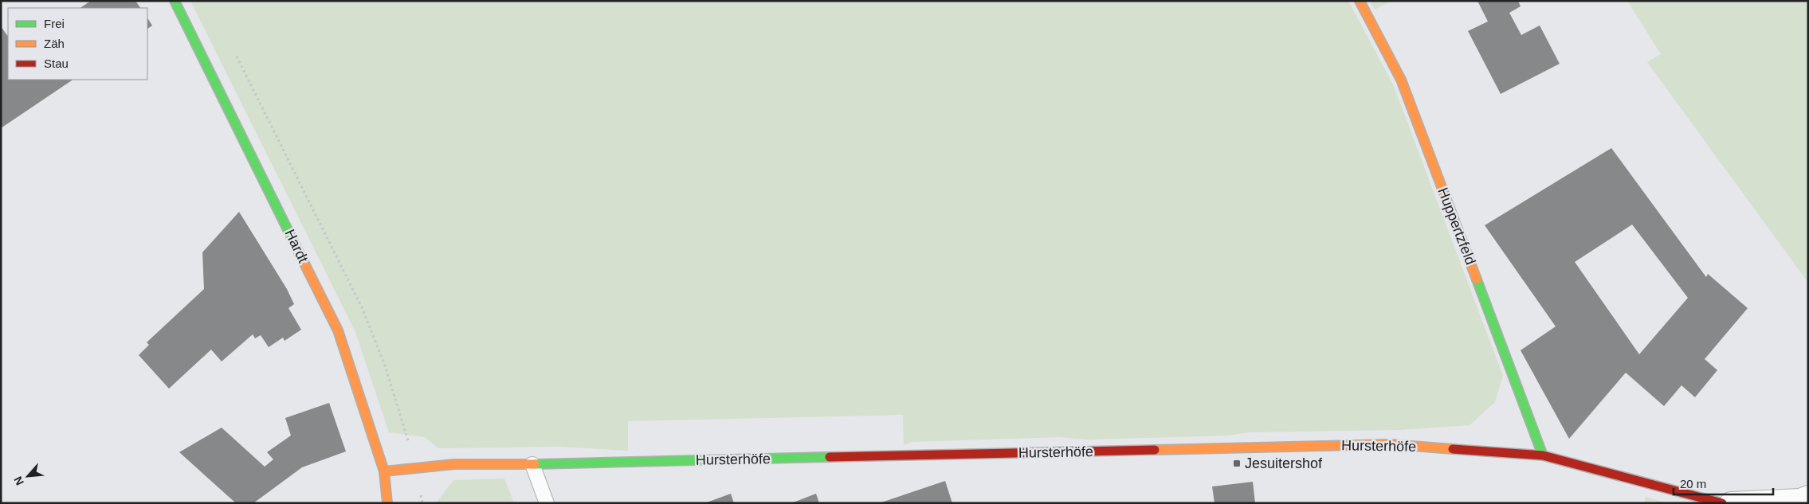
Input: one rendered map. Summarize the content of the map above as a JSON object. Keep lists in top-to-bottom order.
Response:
{
  "streets": {
    "street": ["Huppertzfeld", "Hardt", "Hursterhöfe"]
  },
  "crossings": [
    ["Huppertzfeld", "Hursterhöfe"],
    ["Hardt", "Hursterhöfe"]
  ],
  "places": {
    "transit": ["Jesuitershof"]
  },
  "legend": ["Frei", "Zäh", "Stau"],
  "scale_bar": "20 m",
  "north": "bottom left"
}
